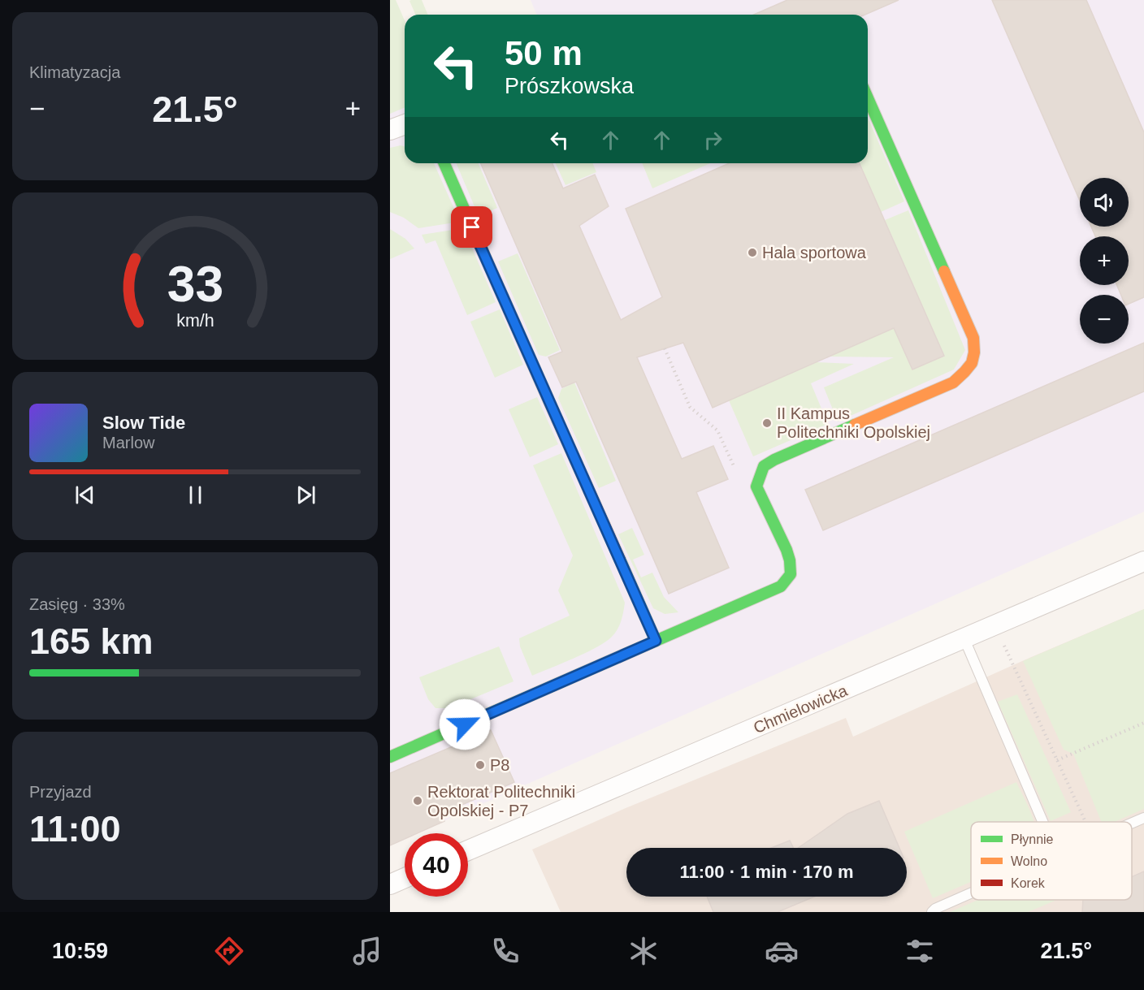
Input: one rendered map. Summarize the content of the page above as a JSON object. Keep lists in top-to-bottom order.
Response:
{
  "streets": {
    "street": ["Chmielowicka"]
  },
  "places": [
    "Hala sportowa",
    "II Kampus Politechniki Opolskiej",
    "P8",
    "Rektorat Politechniki Opolskiej - P7"
  ],
  "legend": ["Płynnie", "Wolno", "Korek"],
  "page": {
    "tile": [
      "Klimatyzacja",
      ["Zasięg · 33%", "165 km"],
      ["Przyjazd", "11:00"]
    ],
    "turn": ["50 m", "Prószkowska"],
    "heat": ["−", "21.5°", "+"],
    "map_buttons": ["+", "−"],
    "song": ["Slow Tide", "Marlow"],
    "limit": "40",
    "trip": "11:00 · 1 min · 170 m",
    "tabs": ["10:59", "21.5°"],
    "gauge": ["33", "km/h"]
  }
}
